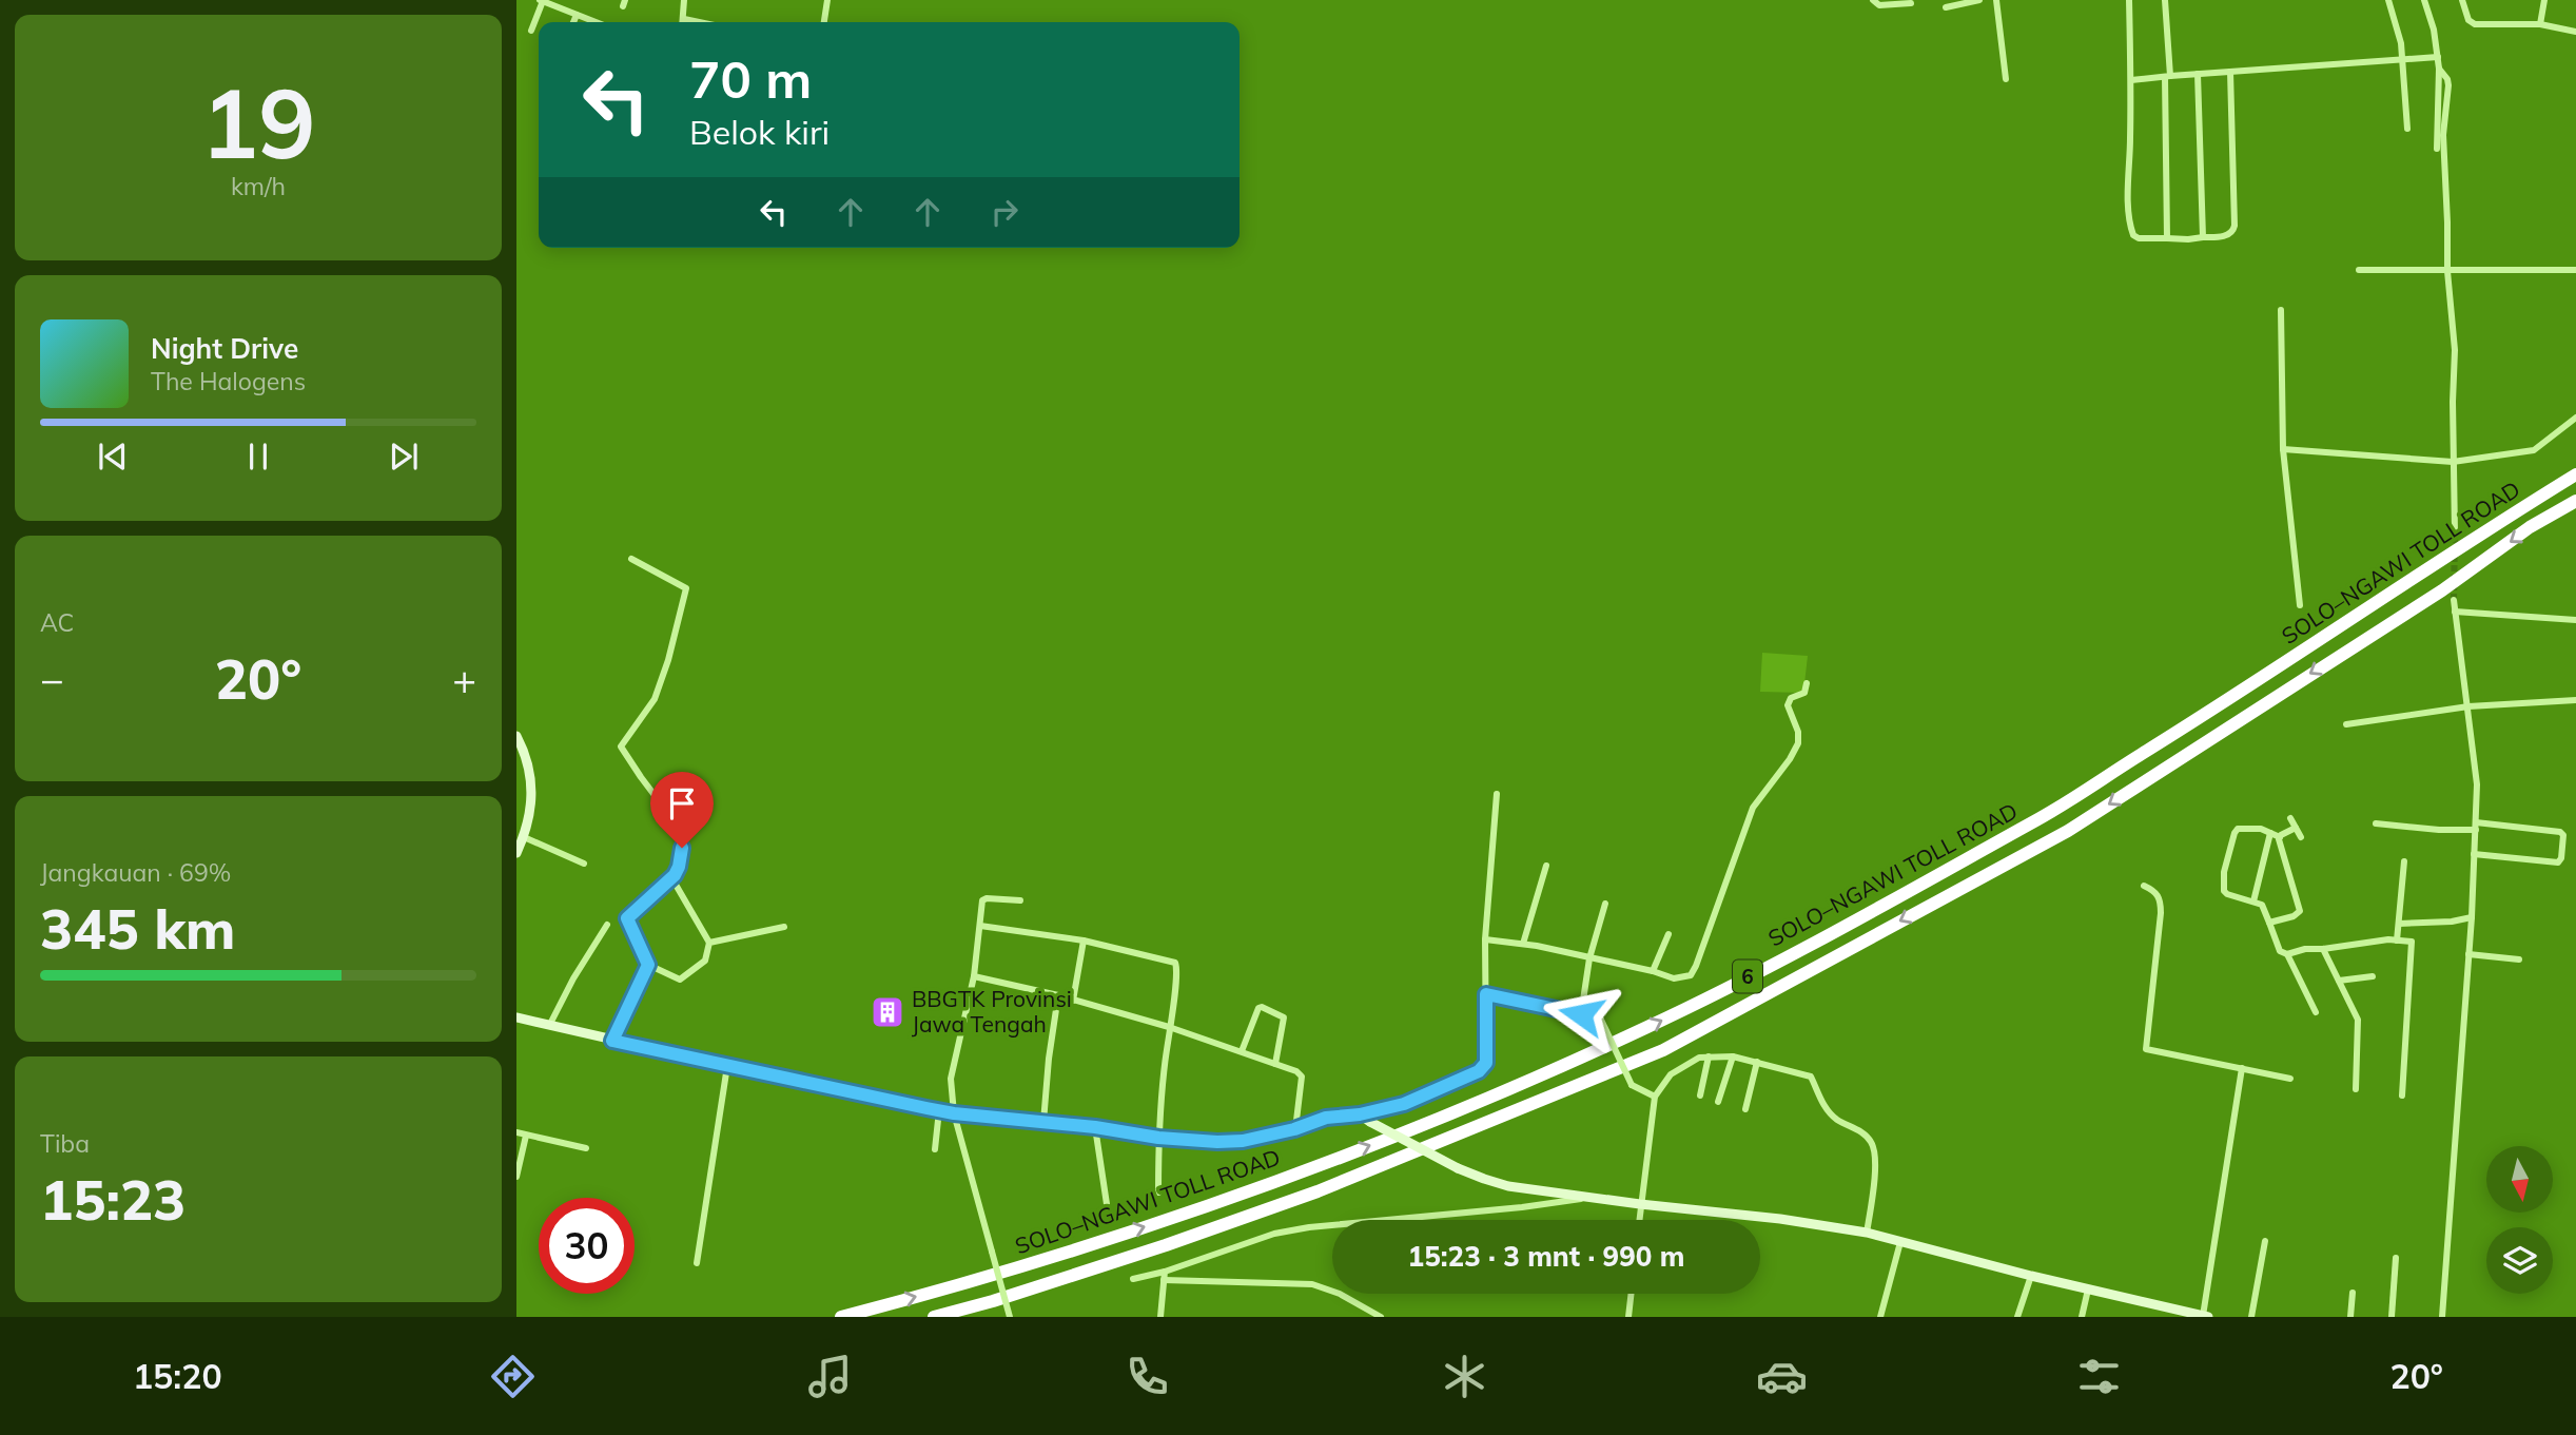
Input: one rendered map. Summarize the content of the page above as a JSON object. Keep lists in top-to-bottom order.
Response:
{
  "streets": {
    "highway": ["SOLO–NGAWI TOLL ROAD", "6"]
  },
  "places": {
    "building": ["BBGTK Provinsi Jawa Tengah"]
  },
  "north": "bottom",
  "page": {
    "tile": [
      ["19", "km/h"],
      "AC",
      ["Jangkauan · 69%", "345 km"],
      ["Tiba", "15:23"]
    ],
    "turn": ["70 m", "Belok kiri"],
    "song": ["Night Drive", "The Halogens"],
    "heat": ["−", "20°", "+"],
    "limit": "30",
    "trip": "15:23 · 3 mnt · 990 m",
    "tabs": ["15:20", "20°"]
  }
}
